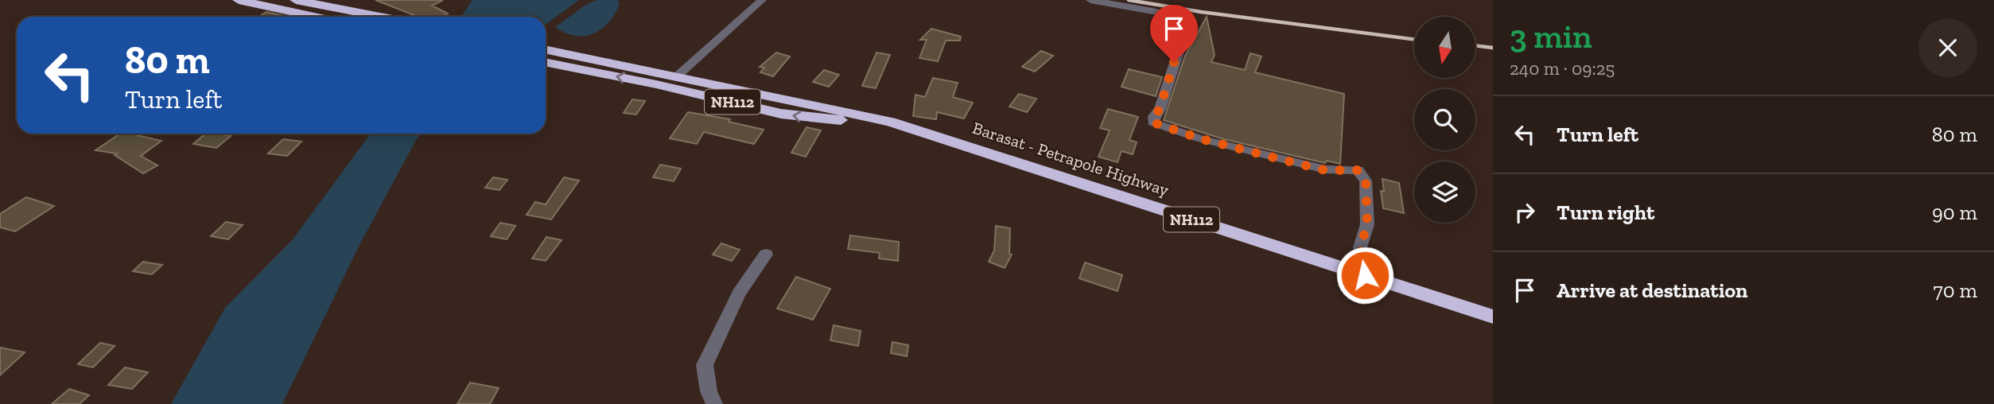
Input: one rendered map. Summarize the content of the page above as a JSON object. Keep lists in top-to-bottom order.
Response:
{
  "streets": {
    "highway": ["NH112", "Barasat - Petrapole Highway"]
  },
  "north": "bottom",
  "page": {
    "heading": ["3 min", "240 m · 09:25"],
    "turn": ["80 m", "Turn left"],
    "list": [
      {
        "name": "Turn left",
        "value": "80 m"
      },
      {
        "name": "Turn right",
        "value": "90 m"
      },
      {
        "name": "Arrive at destination",
        "value": "70 m"
      }
    ]
  }
}
